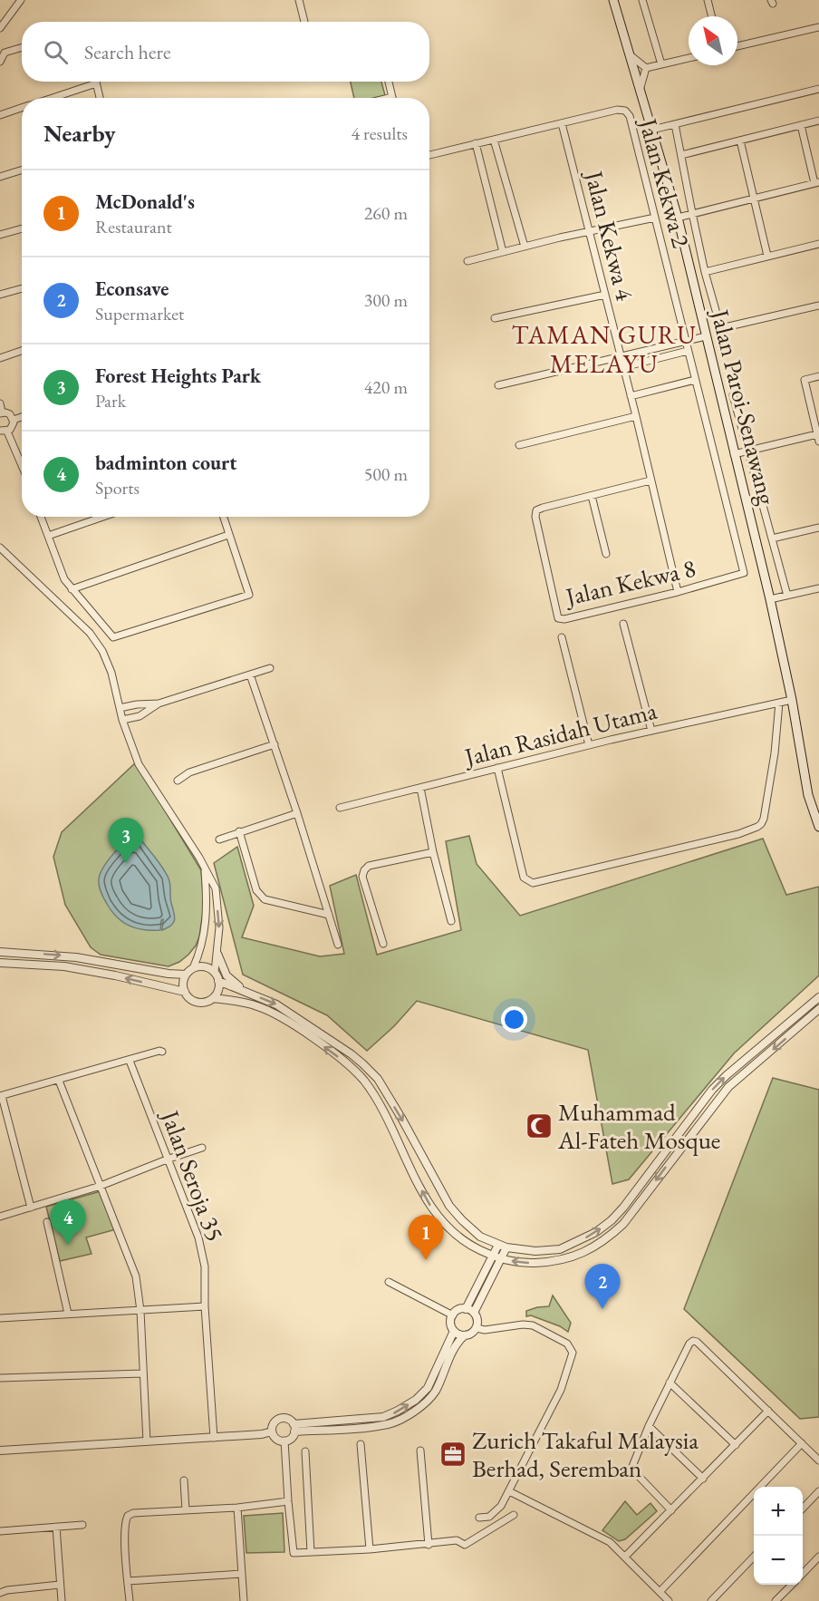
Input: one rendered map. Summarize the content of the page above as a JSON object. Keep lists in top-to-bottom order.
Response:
{
  "streets": {
    "main road": ["Jalan Paroi-Senawang"],
    "street": [
      "Jalan Kekwa 2",
      "Jalan Kekwa 4",
      "Jalan Kekwa 8",
      "Jalan Rasidah Utama",
      "Jalan Seroja 35"
    ]
  },
  "crossings": [
    ["Jalan Kekwa 2", "Jalan Kekwa 4"],
    ["Jalan Kekwa 2", "Jalan Kekwa 8"],
    ["Jalan Kekwa 4", "Jalan Kekwa 8"],
    ["Jalan Paroi-Senawang", "Jalan Rasidah Utama"]
  ],
  "districts": ["TAMAN GURU MELAYU"],
  "places": {
    "mosque": ["Muhammad Al-Fateh Mosque"],
    "office": ["Zurich Takaful Malaysia Berhad, Seremban"]
  },
  "north": "top left",
  "page": {
    "search": "Search here",
    "heading": ["Nearby", "4 results"],
    "list": [
      {
        "mark": "1",
        "name": "McDonald's",
        "note": "Restaurant",
        "value": "260 m"
      },
      {
        "mark": "2",
        "name": "Econsave",
        "note": "Supermarket",
        "value": "300 m"
      },
      {
        "mark": "3",
        "name": "Forest Heights Park",
        "note": "Park",
        "value": "420 m"
      },
      {
        "mark": "4",
        "name": "badminton court",
        "note": "Sports",
        "value": "500 m"
      }
    ],
    "pins": [
      "3",
      "4",
      "1",
      "2"
    ],
    "map_buttons": ["+", "−"]
  }
}
